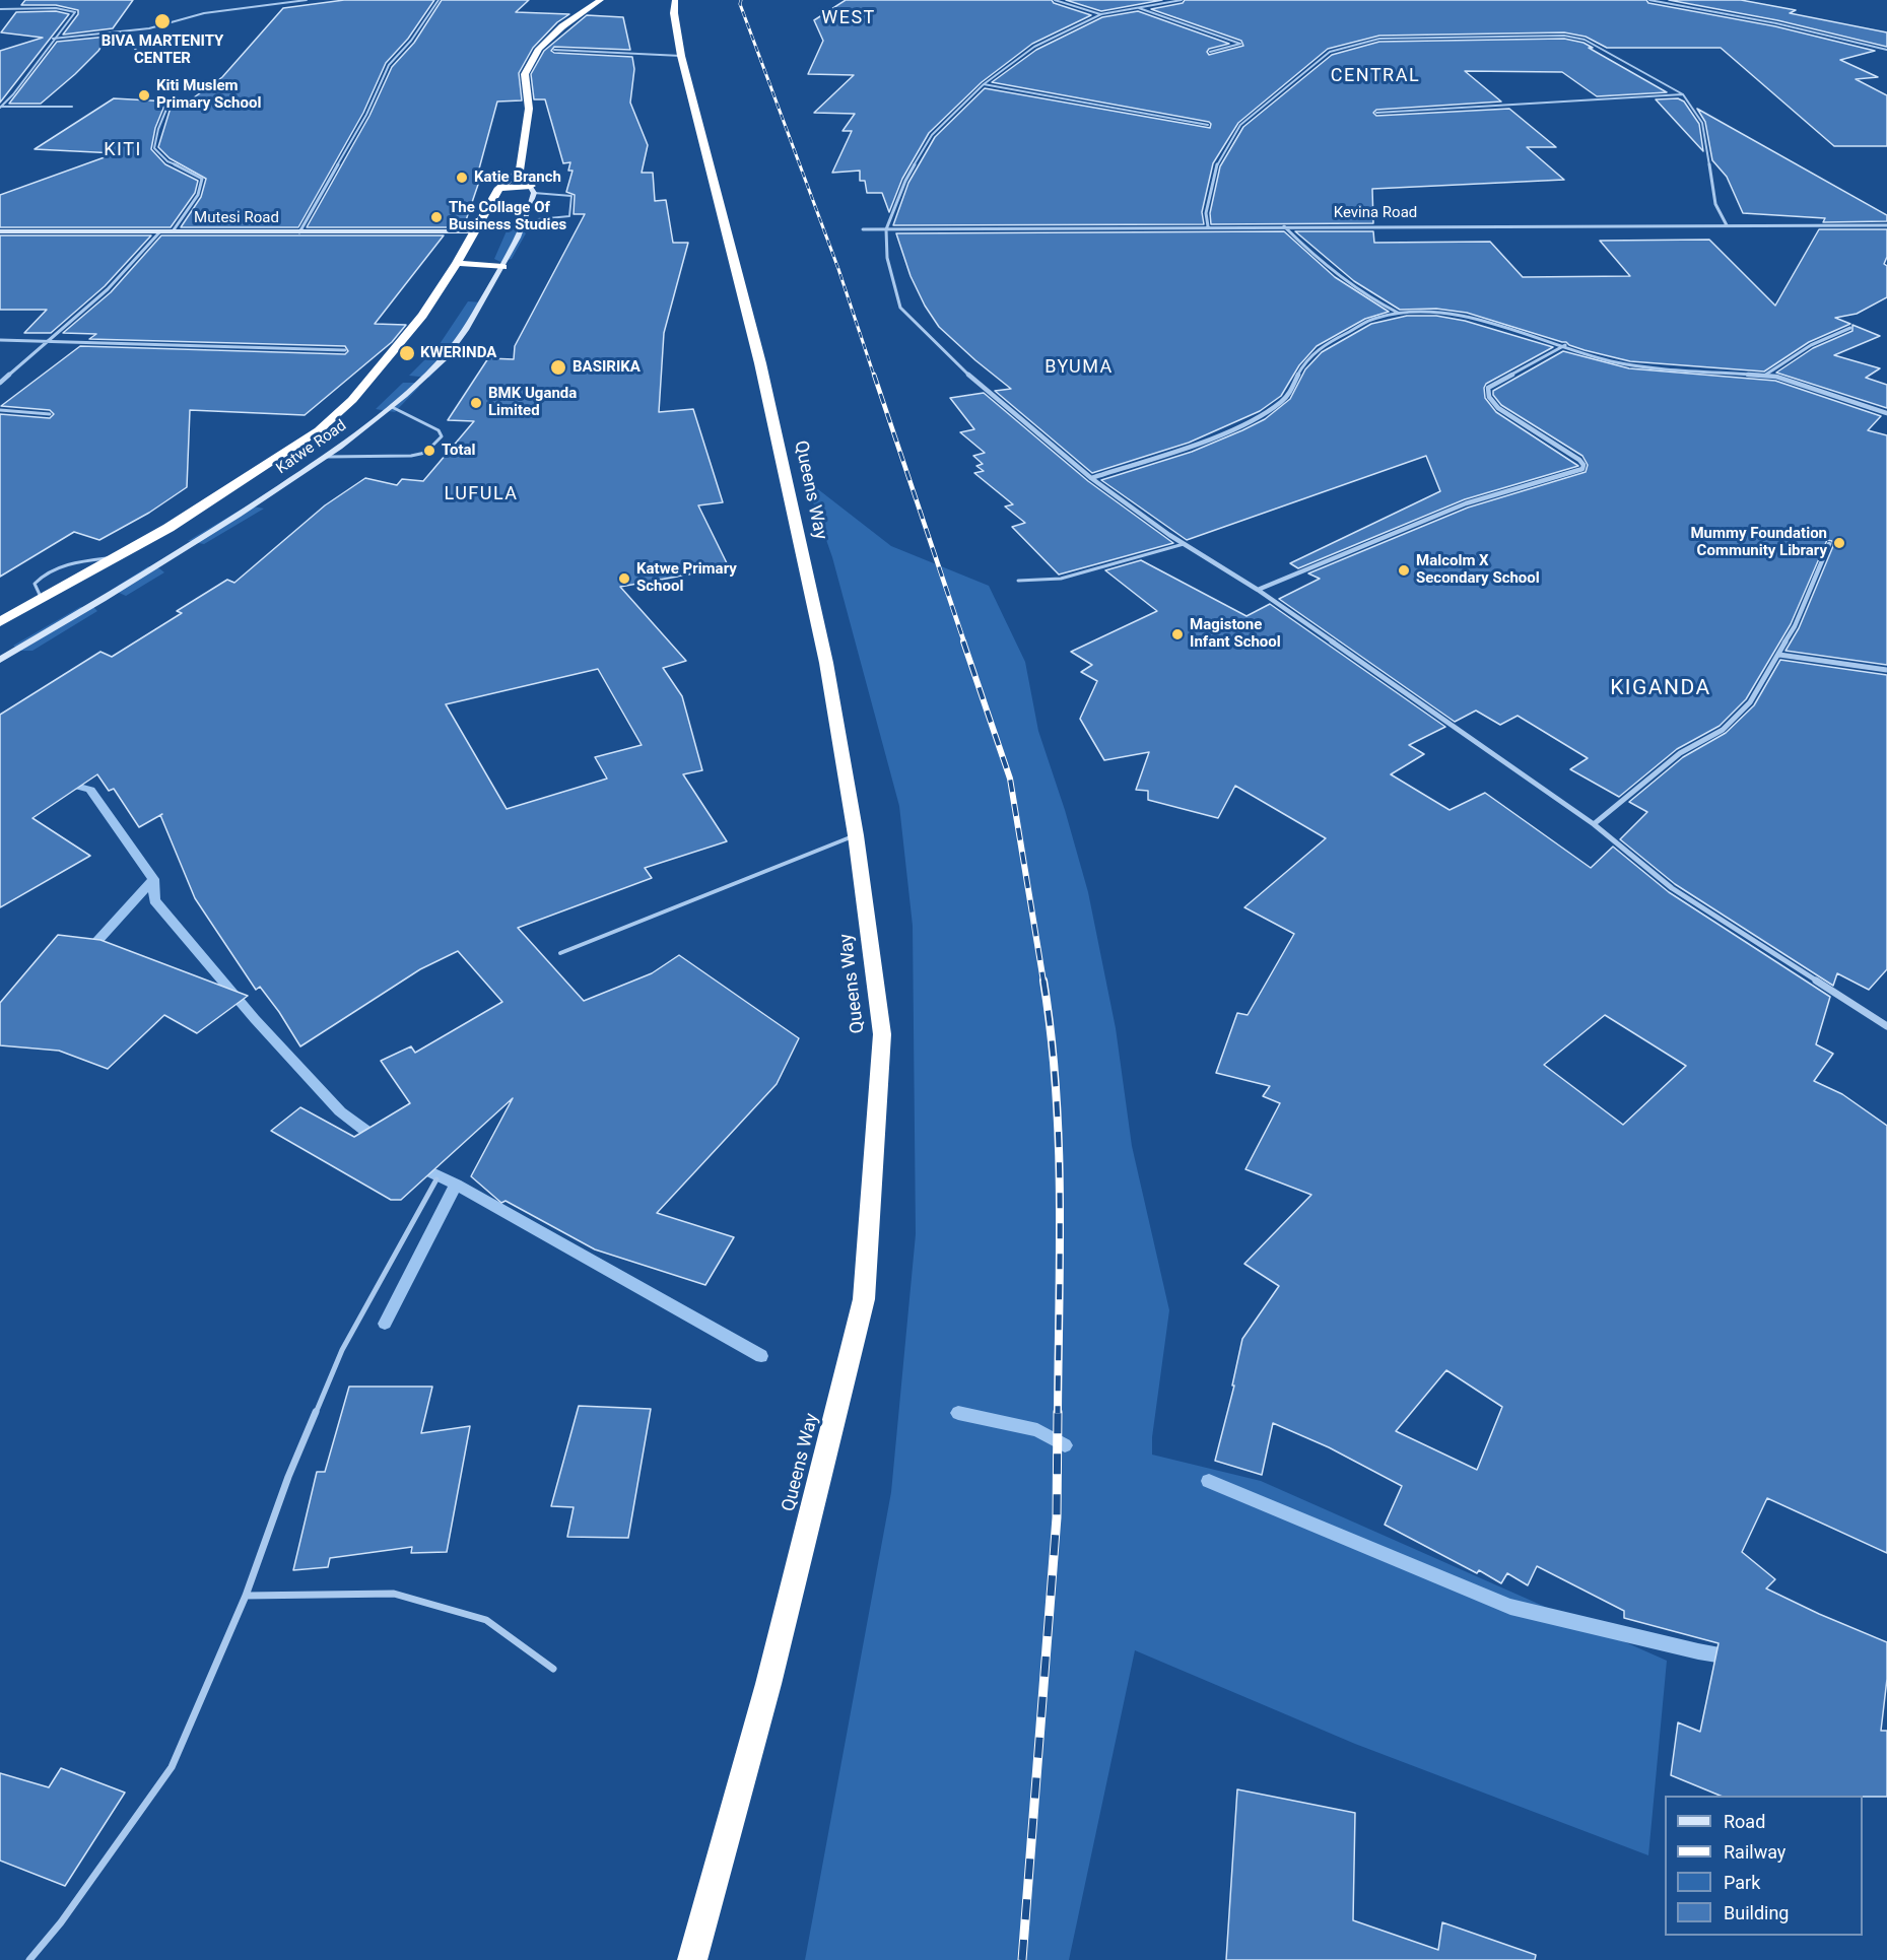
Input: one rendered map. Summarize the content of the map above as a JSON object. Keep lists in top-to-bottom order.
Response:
{
  "streets": {
    "highway": ["Katwe Road", "Queens Way"],
    "street": ["Kevina Road", "Mutesi Road"]
  },
  "crossings": [
    ["Mutesi Road", "Katwe Road"]
  ],
  "districts": [
    "WEST",
    "CENTRAL",
    "KITI",
    "BYUMA",
    "LUFULA",
    "KIGANDA"
  ],
  "places": [
    "BIVA MARTENITY CENTER",
    "Kiti Muslem Primary School",
    "Katie Branch",
    "The Collage Of Business Studies",
    "KWERINDA",
    "BASIRIKA",
    "BMK Uganda Limited",
    "Total",
    "Mummy Foundation Community Library",
    "Malcolm X Secondary School",
    "Katwe Primary School",
    "Magistone Infant School"
  ],
  "legend": [
    "Road",
    "Railway",
    "Park",
    "Building"
  ]
}
